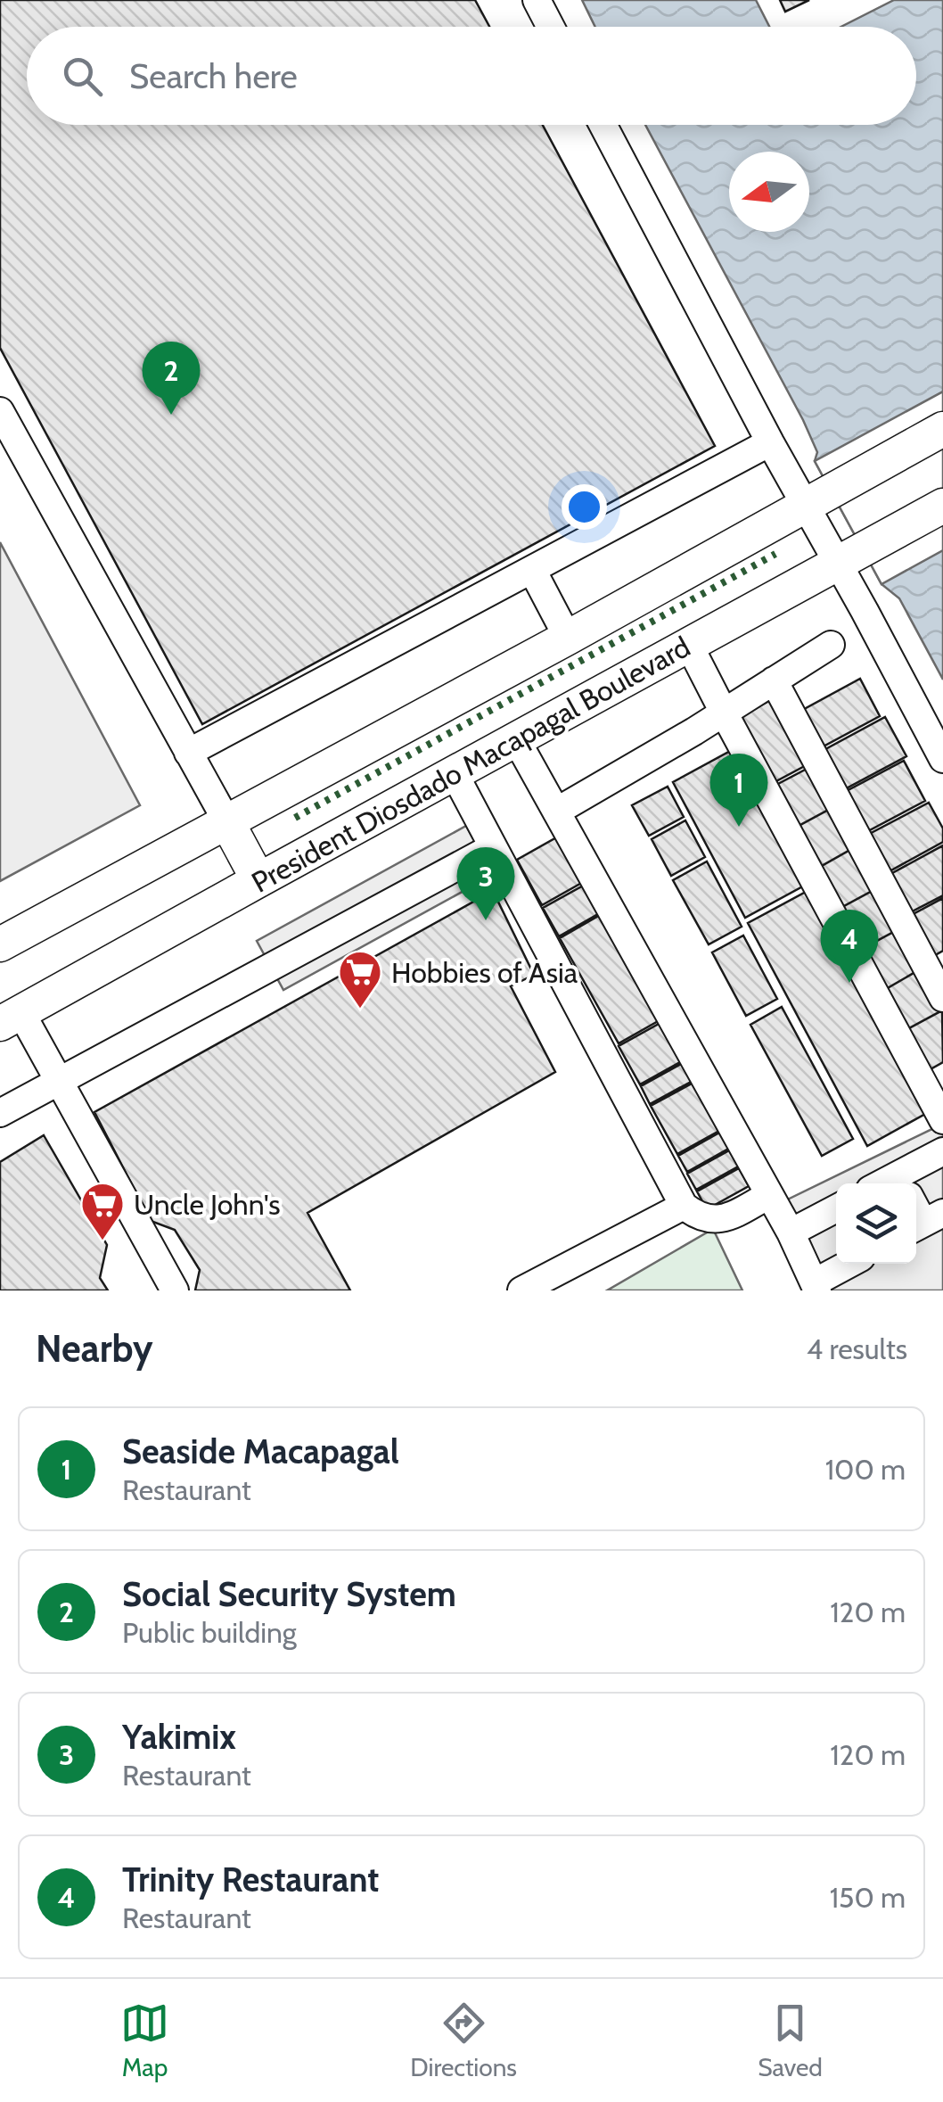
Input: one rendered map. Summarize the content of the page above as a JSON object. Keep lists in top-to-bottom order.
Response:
{
  "streets": {
    "main road": ["President Diosdado Macapagal Boulevard"]
  },
  "places": {
    "supermarket": ["Hobbies of Asia", "Uncle John's"]
  },
  "north": "left",
  "page": {
    "search": "Search here",
    "pins": [
      "2",
      "1",
      "3",
      "4"
    ],
    "heading": ["Nearby", "4 results"],
    "list": [
      {
        "mark": "1",
        "name": "Seaside Macapagal",
        "note": "Restaurant",
        "value": "100 m"
      },
      {
        "mark": "2",
        "name": "Social Security System",
        "note": "Public building",
        "value": "120 m"
      },
      {
        "mark": "3",
        "name": "Yakimix",
        "note": "Restaurant",
        "value": "120 m"
      },
      {
        "mark": "4",
        "name": "Trinity Restaurant",
        "note": "Restaurant",
        "value": "150 m"
      }
    ],
    "nav": ["Map", "Directions", "Saved"]
  }
}
